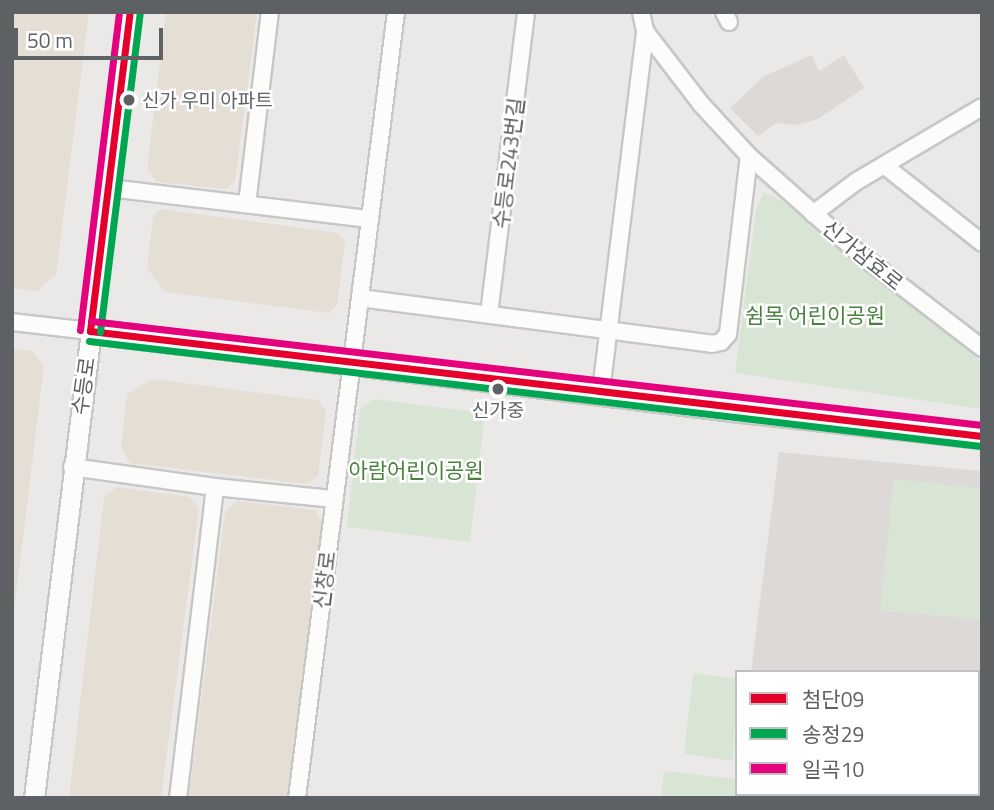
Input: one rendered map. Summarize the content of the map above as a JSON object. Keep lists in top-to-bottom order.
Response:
{
  "streets": {
    "street": [
      "수등로243번길",
      "신가삼효로",
      "수등로",
      "신창로"
    ]
  },
  "parks": ["쉼목 어린이공원", "아람어린이공원"],
  "places": ["신가 우미 아파트", "신가중"],
  "lines": ["transit line 첨단09", "transit line 일곡10", "transit line 송정29"],
  "legend": ["첨단09", "송정29", "일곡10"],
  "scale_bar": "50 m"
}
